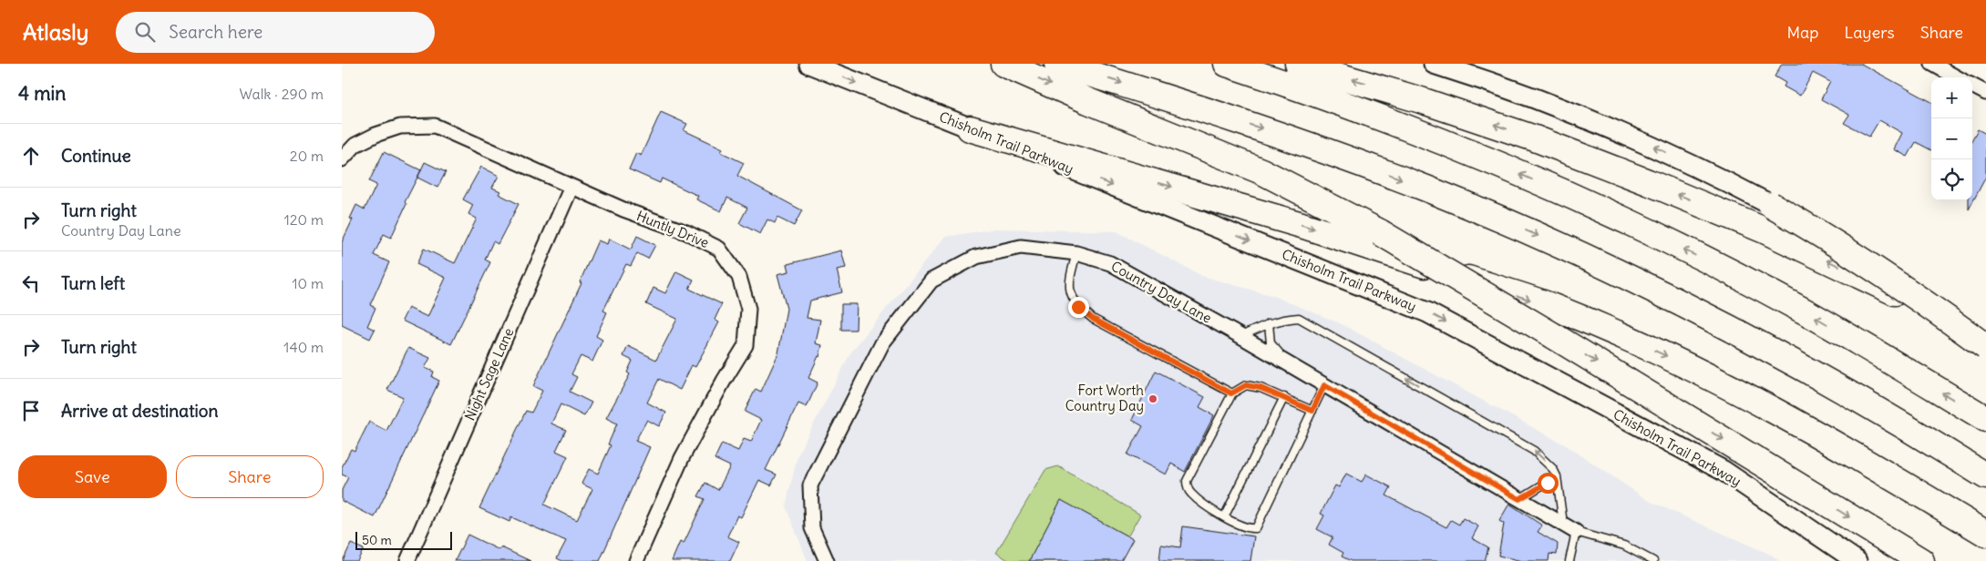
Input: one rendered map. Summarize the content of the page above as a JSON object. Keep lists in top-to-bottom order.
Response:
{
  "streets": {
    "main road": ["Chisholm Trail Parkway"],
    "street": ["Huntly Drive", "Country Day Lane", "Night Sage Lane"]
  },
  "crossings": [
    ["Huntly Drive", "Night Sage Lane"]
  ],
  "one_way": ["Chisholm Trail Parkway"],
  "places": ["Fort Worth Country Day"],
  "scale_bar": "50 m",
  "page": {
    "header": "Atlasly",
    "search": "Search here",
    "nav": ["Map", "Layers", "Share"],
    "heading": ["4 min", "Walk · 290 m"],
    "map_buttons": ["+", "−"],
    "list": [
      ["Continue", "20 m"],
      ["Turn right", "Country Day Lane", "120 m"],
      ["Turn left", "10 m"],
      ["Turn right", "140 m"],
      "Arrive at destination"
    ],
    "buttons": ["Save", "Share"],
    "scale": "50 m"
  }
}
